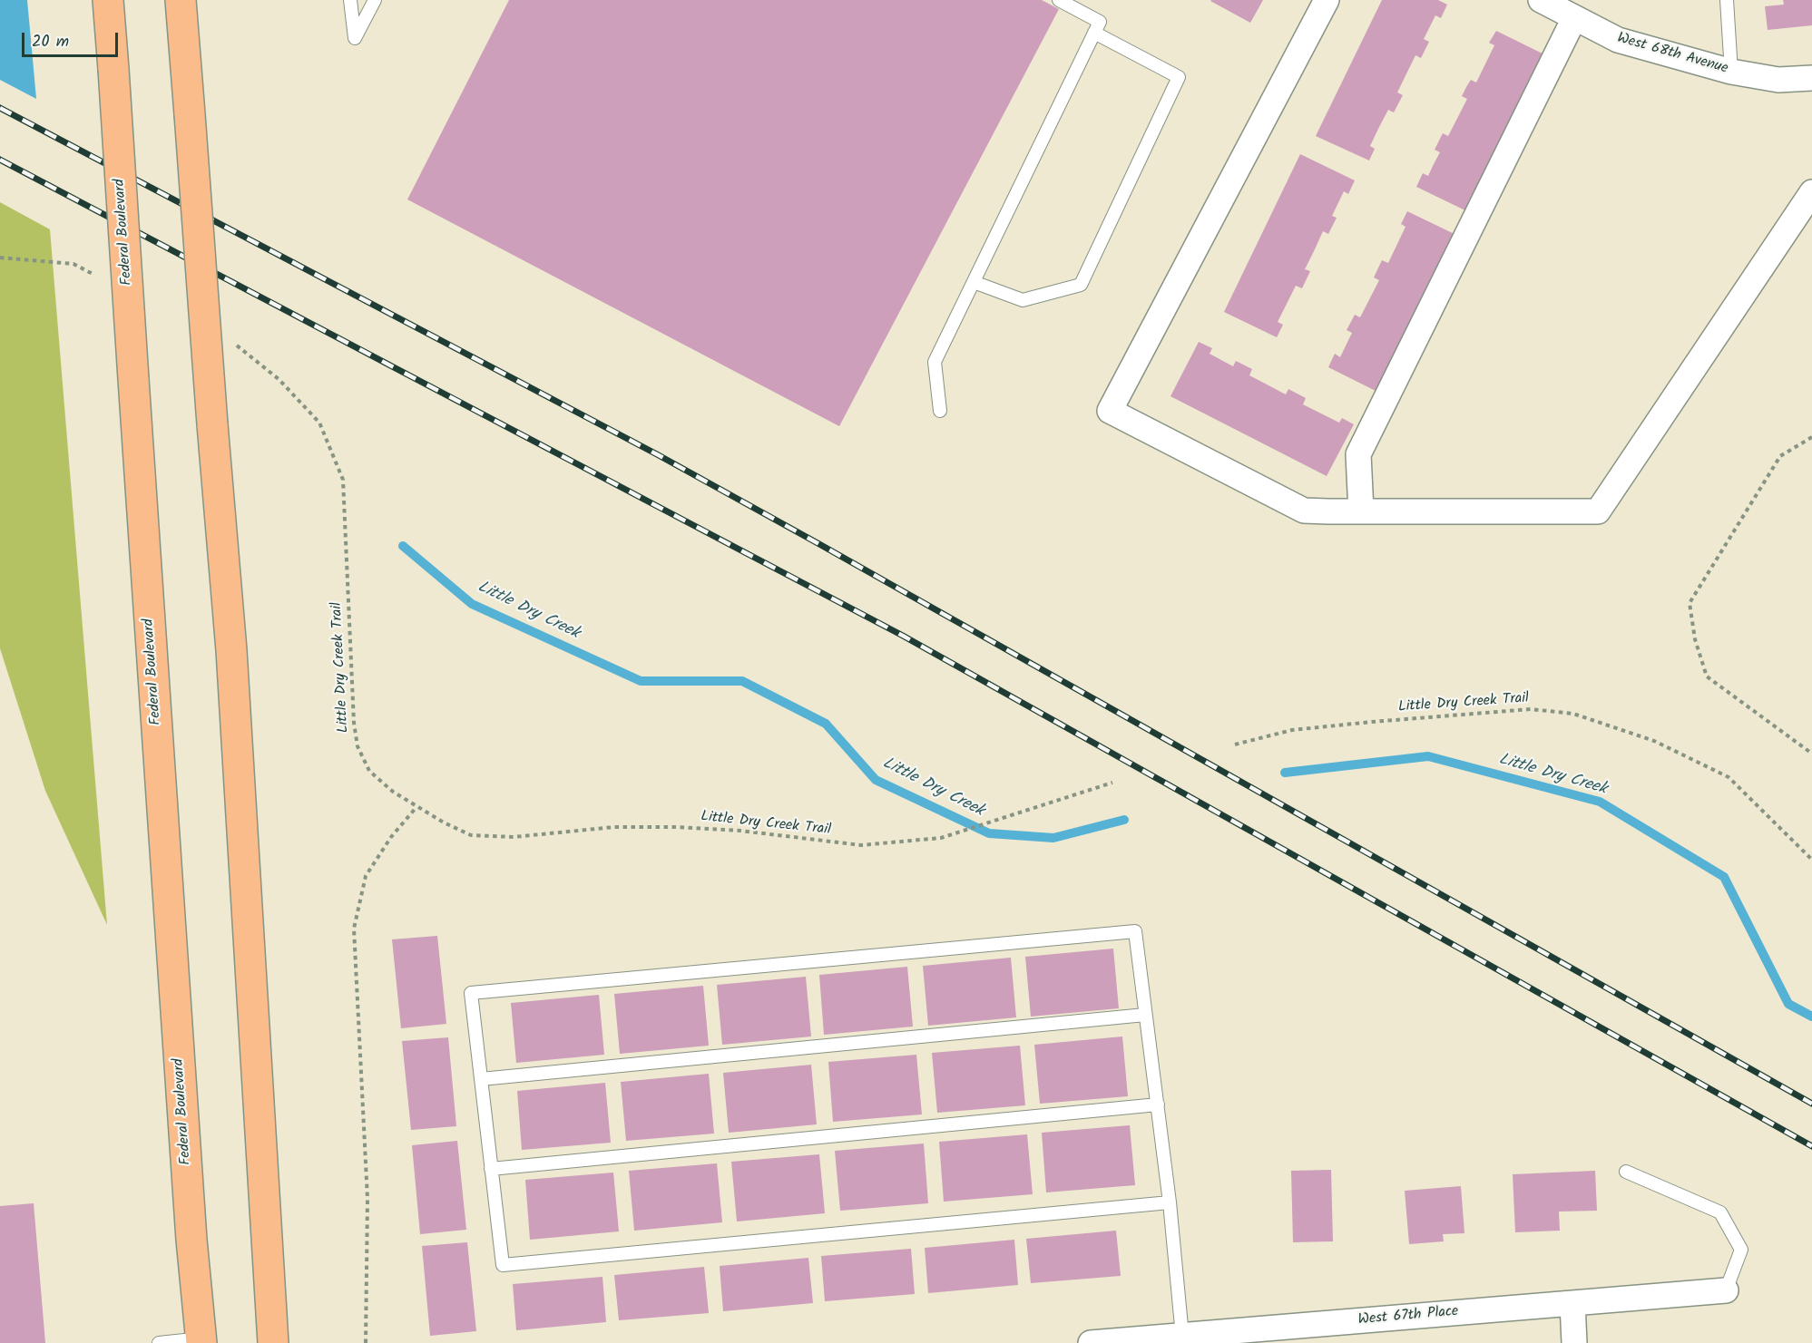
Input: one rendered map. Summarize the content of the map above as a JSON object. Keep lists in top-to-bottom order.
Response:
{
  "streets": {
    "main road": ["Federal Boulevard"],
    "street": ["West 68th Avenue", "West 67th Place"],
    "path": ["Little Dry Creek Trail"]
  },
  "water": ["Little Dry Creek"],
  "scale_bar": "20 m"
}
